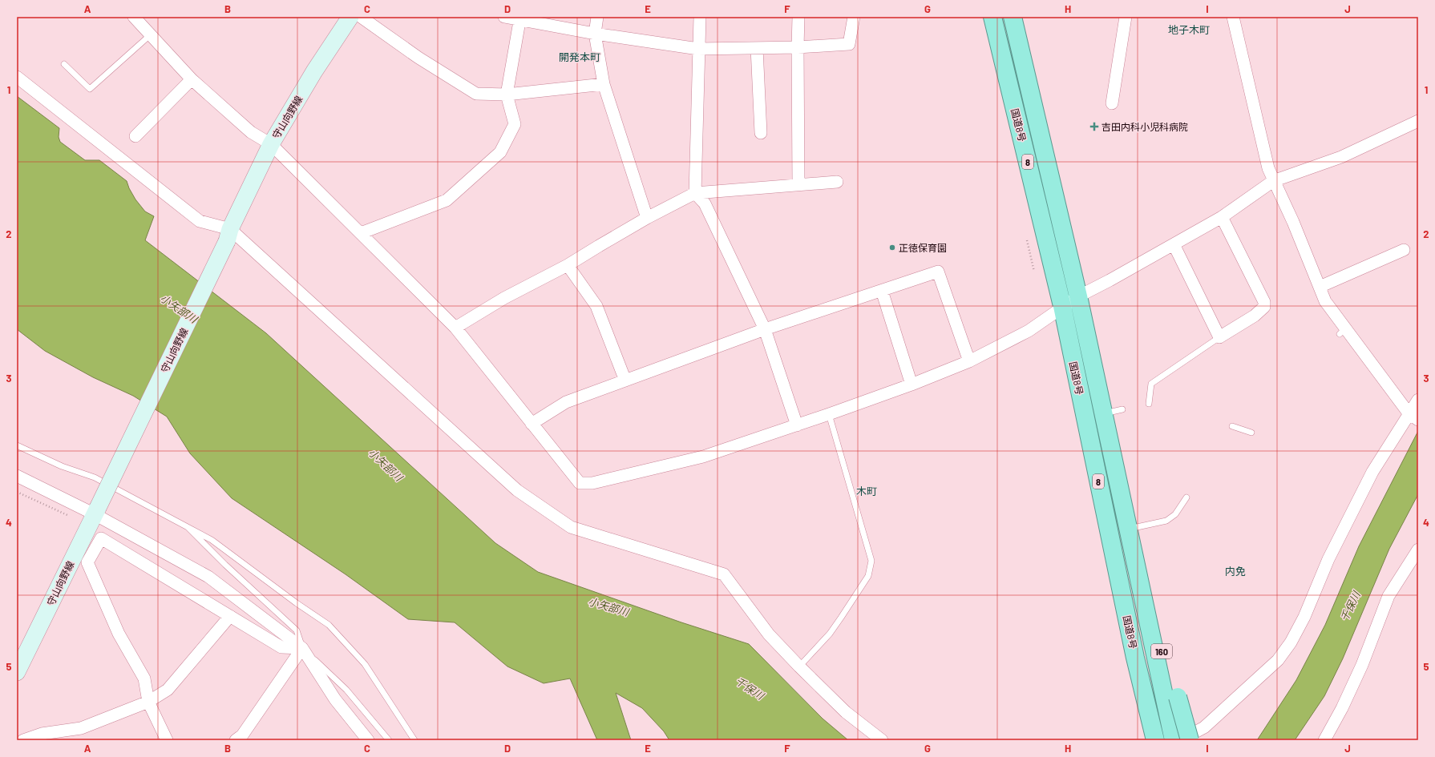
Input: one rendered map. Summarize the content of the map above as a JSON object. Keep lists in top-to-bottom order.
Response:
{
  "streets": {
    "highway": ["国道8号", "8", "160"],
    "main road": ["守山向野線"]
  },
  "crossings": [
    ["国道8号", "160"]
  ],
  "districts": [
    "地子木町",
    "開発本町",
    "木町",
    "内免"
  ],
  "water": ["小矢部川", "千保川"],
  "places": {
    "health": ["吉田内科小児科病院"],
    "other": ["正徳保育園"]
  },
  "grid": {
    "columns": [
      "A",
      "B",
      "C",
      "D",
      "E",
      "F",
      "G",
      "H",
      "I",
      "J"
    ],
    "rows": [
      "1",
      "2",
      "3",
      "4",
      "5"
    ]
  }
}
